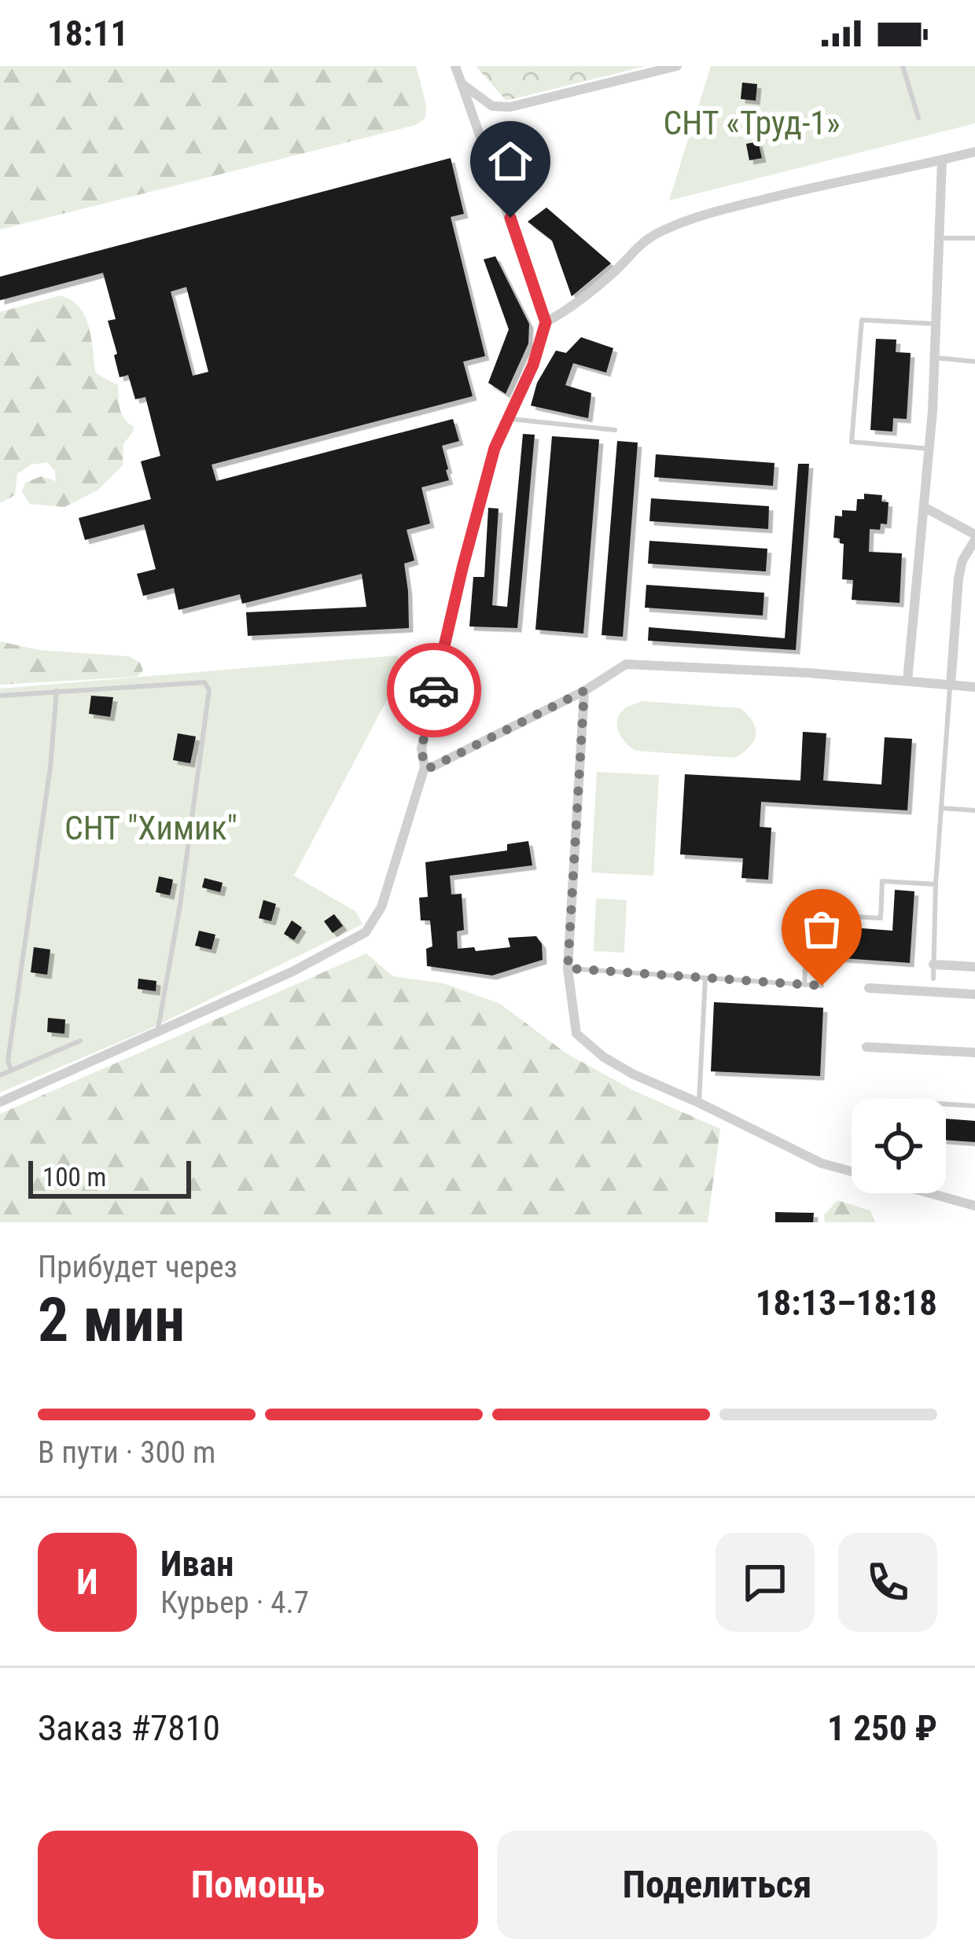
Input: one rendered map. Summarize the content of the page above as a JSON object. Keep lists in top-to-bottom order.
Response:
{
  "parks": ["СНТ «Труд-1»", "СНТ \"Химик\""],
  "scale_bar": "100 m",
  "page": {
    "status": "18:11",
    "scale": "100 m",
    "heading": ["2 мин", "Прибудет через", "18:13–18:18"],
    "panel": [
      "Иван",
      "Курьер · 4.7",
      "Заказ #7810",
      "1 250 ₽"
    ],
    "bar": "В пути · 300 m",
    "round": "И",
    "buttons": ["Помощь", "Поделиться"]
  }
}
